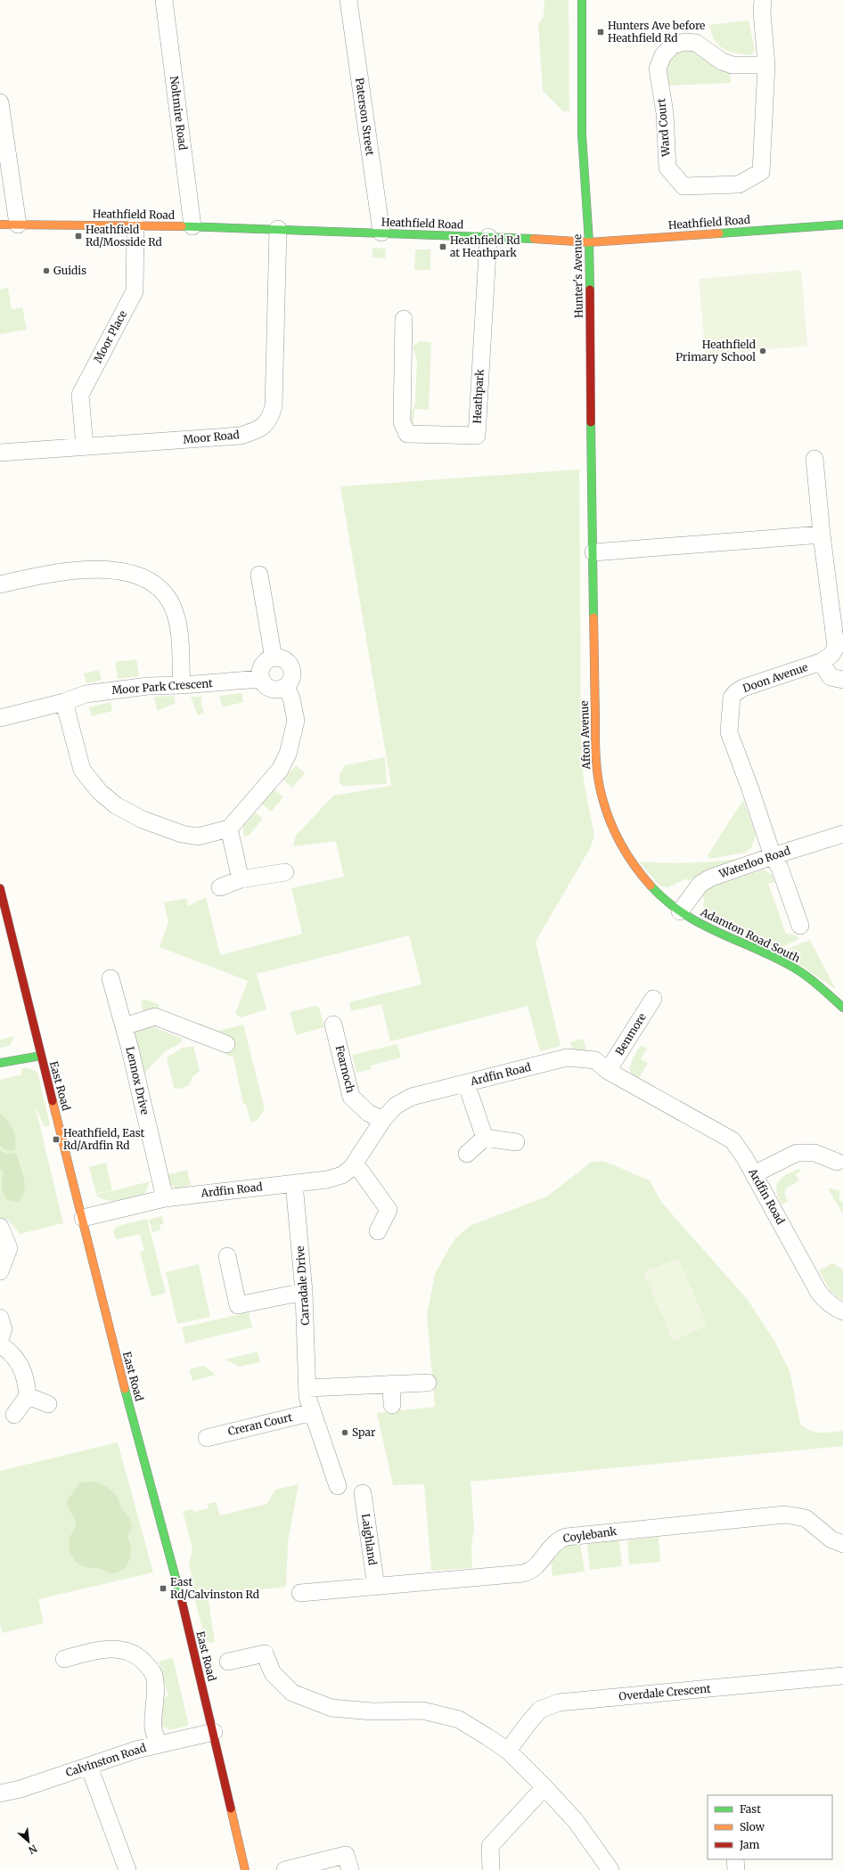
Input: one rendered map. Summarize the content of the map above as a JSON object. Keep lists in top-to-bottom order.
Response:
{
  "streets": {
    "street": [
      "Noltmire Road",
      "Paterson Street",
      "Ward Court",
      "Heathfield Road",
      "Hunter's Avenue",
      "Moor Place",
      "Heathpark",
      "Moor Road",
      "Doon Avenue",
      "Moor Park Crescent",
      "Afton Avenue",
      "Waterloo Road",
      "Adamton Road South",
      "Benmore",
      "Fearnoch",
      "Ardfin Road",
      "Lennox Drive",
      "East Road",
      "Carradale Drive",
      "Creran Court",
      "Coylebank",
      "Laighland",
      "Overdale Crescent",
      "Calvinston Road"
    ]
  },
  "crossings": [
    ["Noltmire Road", "Heathfield Road"],
    ["Paterson Street", "Heathfield Road"],
    ["Heathfield Road", "Hunter's Avenue"],
    ["Heathfield Road", "Moor Place"],
    ["Heathfield Road", "Heathpark"],
    ["Heathfield Road", "Moor Road"],
    ["Hunter's Avenue", "Afton Avenue"],
    ["Moor Place", "Moor Road"],
    ["Doon Avenue", "Waterloo Road"],
    ["Afton Avenue", "Waterloo Road"],
    ["Afton Avenue", "Adamton Road South"],
    ["Waterloo Road", "Adamton Road South"],
    ["Benmore", "Ardfin Road"],
    ["Fearnoch", "Ardfin Road"],
    ["Ardfin Road", "Lennox Drive"],
    ["Ardfin Road", "East Road"],
    ["Ardfin Road", "Carradale Drive"],
    ["East Road", "Calvinston Road"],
    ["Carradale Drive", "Creran Court"],
    ["Coylebank", "Laighland"]
  ],
  "places": {
    "transit": [
      "Hunters Ave before Heathfield Rd",
      "Heathfield Rd/Mosside Rd",
      "Heathfield Rd at Heathpark",
      "Heathfield, East Rd/Ardfin Rd",
      "East Rd/Calvinston Rd"
    ],
    "other": ["Guidis", "Heathfield Primary School", "Spar"]
  },
  "legend": ["Fast", "Slow", "Jam"],
  "north": "bottom right"
}
